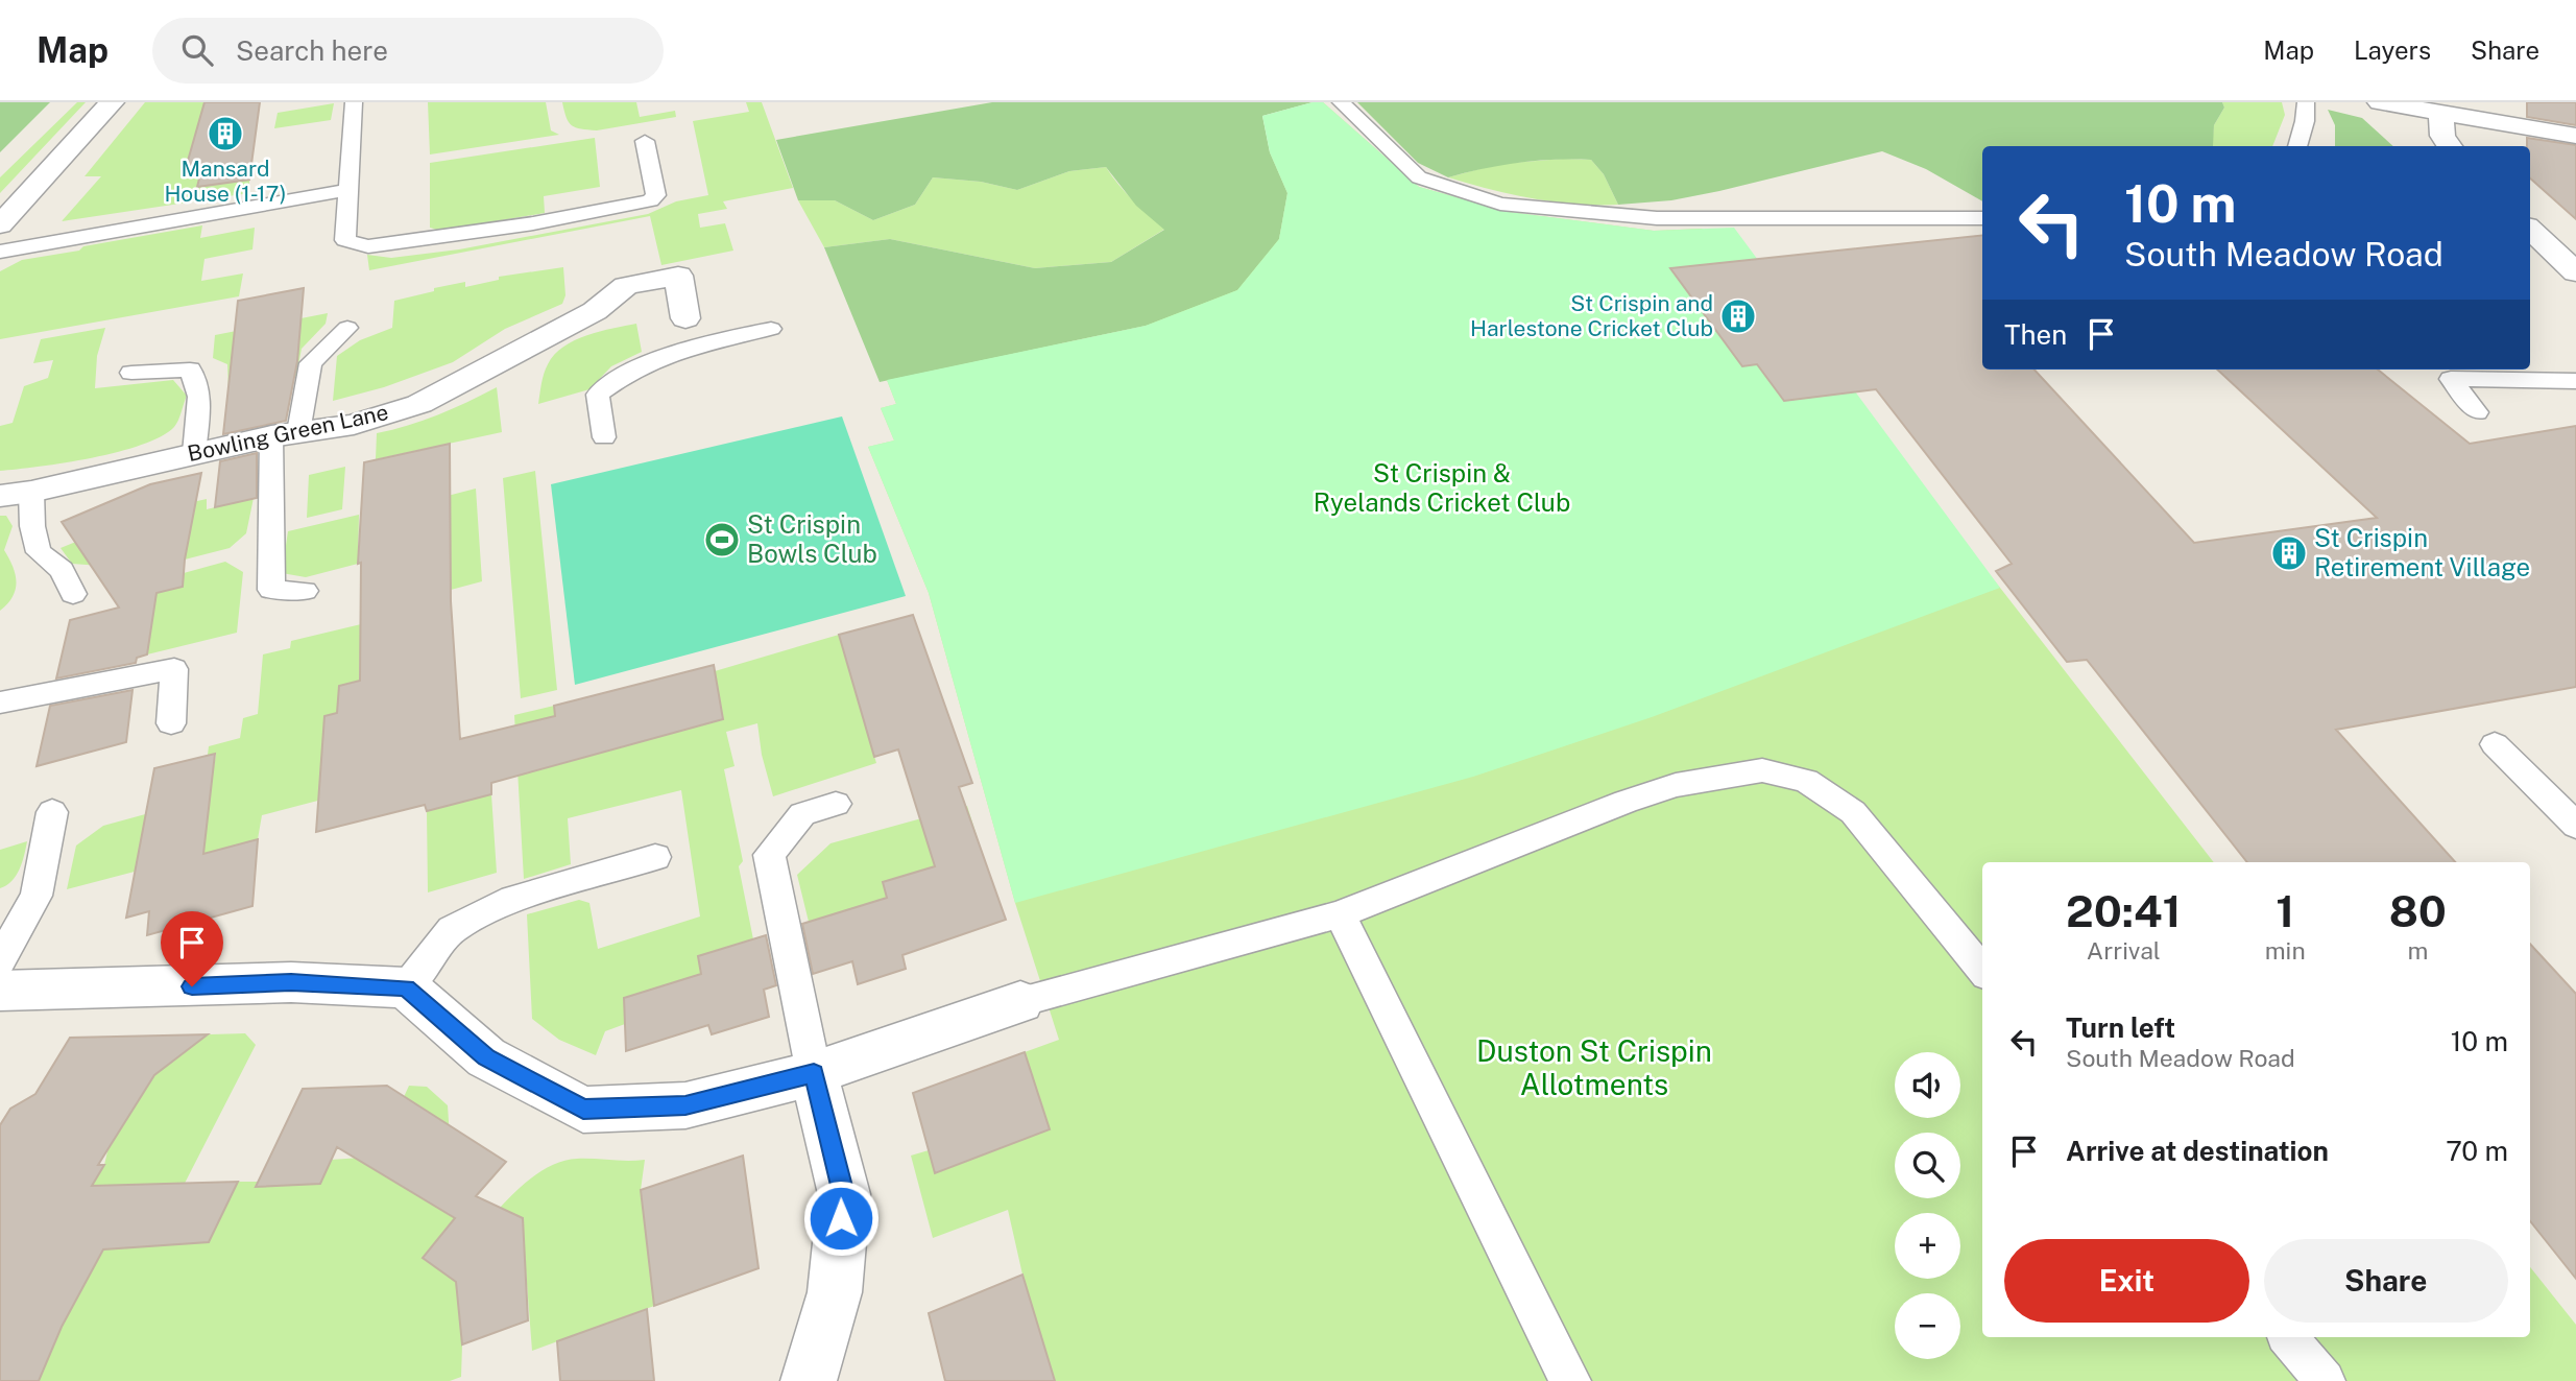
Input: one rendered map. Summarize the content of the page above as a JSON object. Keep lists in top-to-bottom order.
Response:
{
  "streets": {
    "street": ["Bowling Green Lane"]
  },
  "parks": ["St Crispin & Ryelands Cricket Club", "Duston St Crispin Allotments"],
  "places": {
    "building": ["Mansard House (1-17)", "St Crispin and Harlestone Cricket Club", "St Crispin Retirement Village"],
    "sports": ["St Crispin Bowls Club"]
  },
  "page": {
    "header": "Map",
    "search": "Search here",
    "nav": ["Map", "Layers", "Share"],
    "turn": ["10 m", "South Meadow Road"],
    "then": "Then",
    "eta": [
      "20:41",
      "Arrival",
      "1",
      "min",
      "80",
      "m"
    ],
    "list": [
      {
        "name": "Turn left",
        "note": "South Meadow Road",
        "value": "10 m"
      },
      {
        "name": "Arrive at destination",
        "value": "70 m"
      }
    ],
    "map_buttons": ["+", "−"],
    "buttons": ["Exit", "Share"]
  }
}
